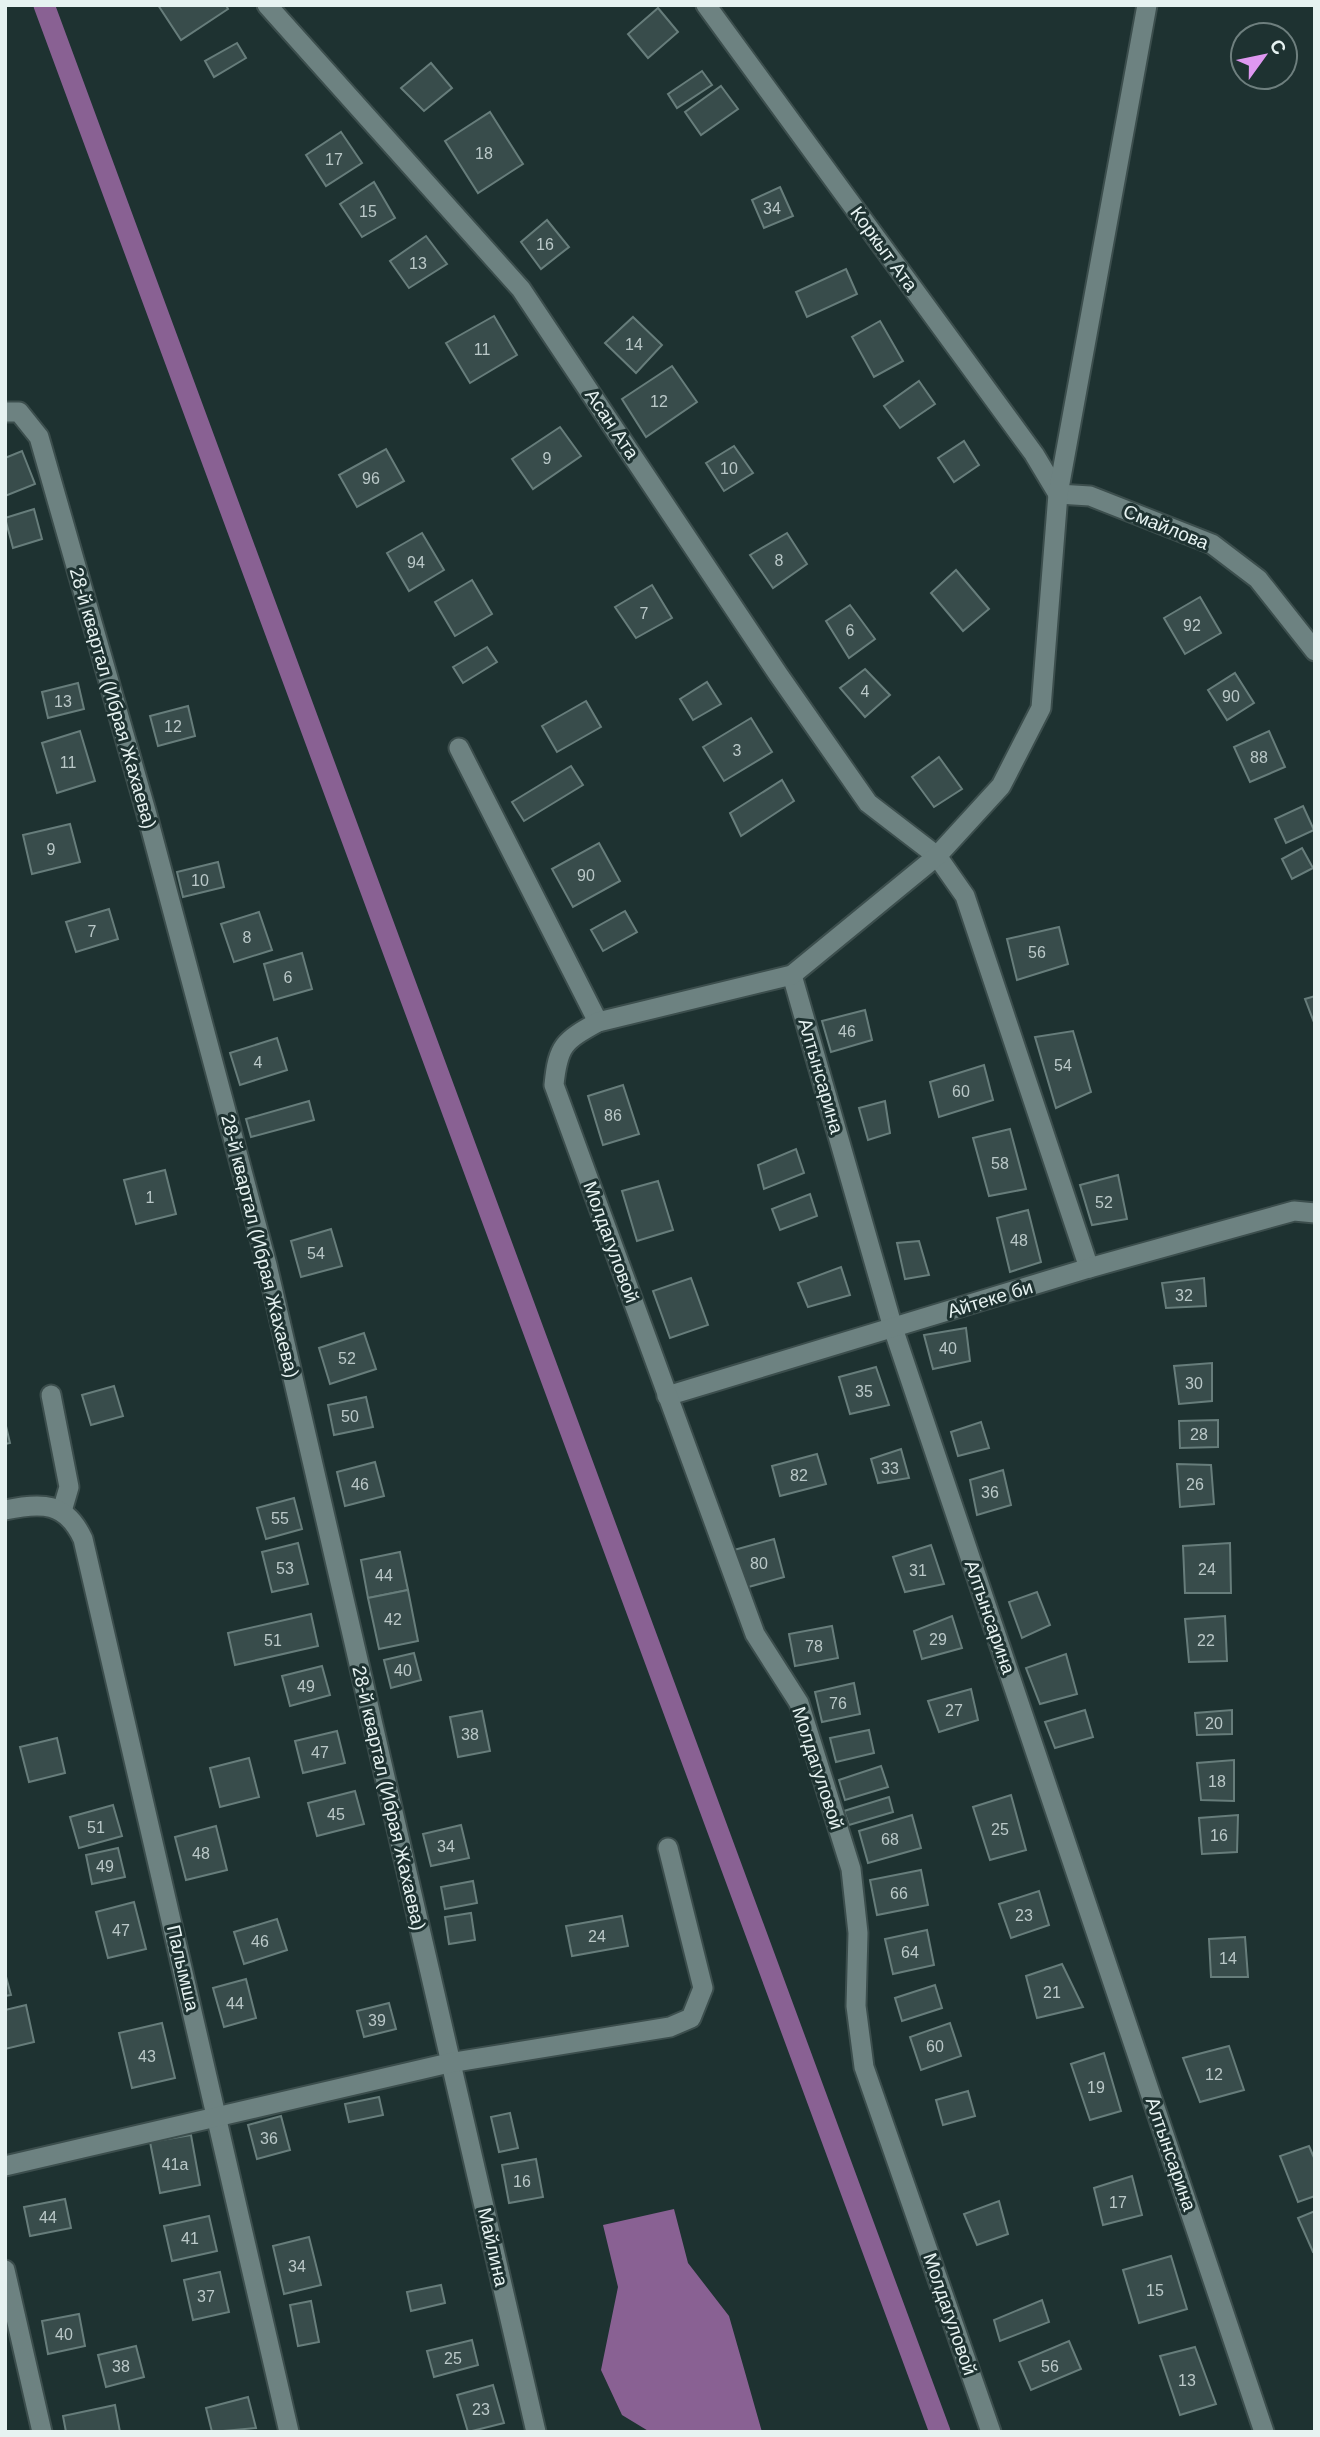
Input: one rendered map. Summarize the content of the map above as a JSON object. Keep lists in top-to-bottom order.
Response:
{
  "streets": {
    "street": [
      "Коркыт Ата",
      "Асан Ата",
      "Смайлова",
      "28-й квартал (Ибрая Жахаева)",
      "Алтынсарина",
      "Молдагуловой",
      "Айтеке би",
      "Палымша",
      "Майлина"
    ]
  },
  "crossings": [
    ["Коркыт Ата", "Смайлова"],
    ["28-й квартал (Ибрая Жахаева)", "Майлина"],
    ["Алтынсарина", "Молдагуловой"],
    ["Алтынсарина", "Айтеке би"],
    ["Молдагуловой", "Айтеке би"]
  ],
  "house_numbers": [
    "18",
    "17",
    "34",
    "15",
    "16",
    "13",
    "14",
    "11",
    "12",
    "9",
    "10",
    "96",
    "8",
    "94",
    "7",
    "92",
    "6",
    "4",
    "90",
    "13",
    "12",
    "3",
    "88",
    "11",
    "9",
    "90",
    "10",
    "7",
    "8",
    "56",
    "6",
    "46",
    "4",
    "54",
    "60",
    "86",
    "58",
    "1",
    "52",
    "48",
    "54",
    "32",
    "40",
    "52",
    "30",
    "35",
    "50",
    "28",
    "33",
    "82",
    "46",
    "26",
    "36",
    "55",
    "80",
    "53",
    "24",
    "31",
    "44",
    "42",
    "29",
    "51",
    "22",
    "78",
    "40",
    "49",
    "76",
    "27",
    "20",
    "38",
    "47",
    "18",
    "45",
    "51",
    "25",
    "16",
    "68",
    "34",
    "48",
    "49",
    "66",
    "23",
    "47",
    "24",
    "46",
    "64",
    "14",
    "21",
    "44",
    "39",
    "60",
    "43",
    "12",
    "19",
    "36",
    "41а",
    "16",
    "17",
    "44",
    "41",
    "34",
    "15",
    "37",
    "40",
    "25",
    "38",
    "56",
    "13",
    "23"
  ],
  "north": "top right"
}
